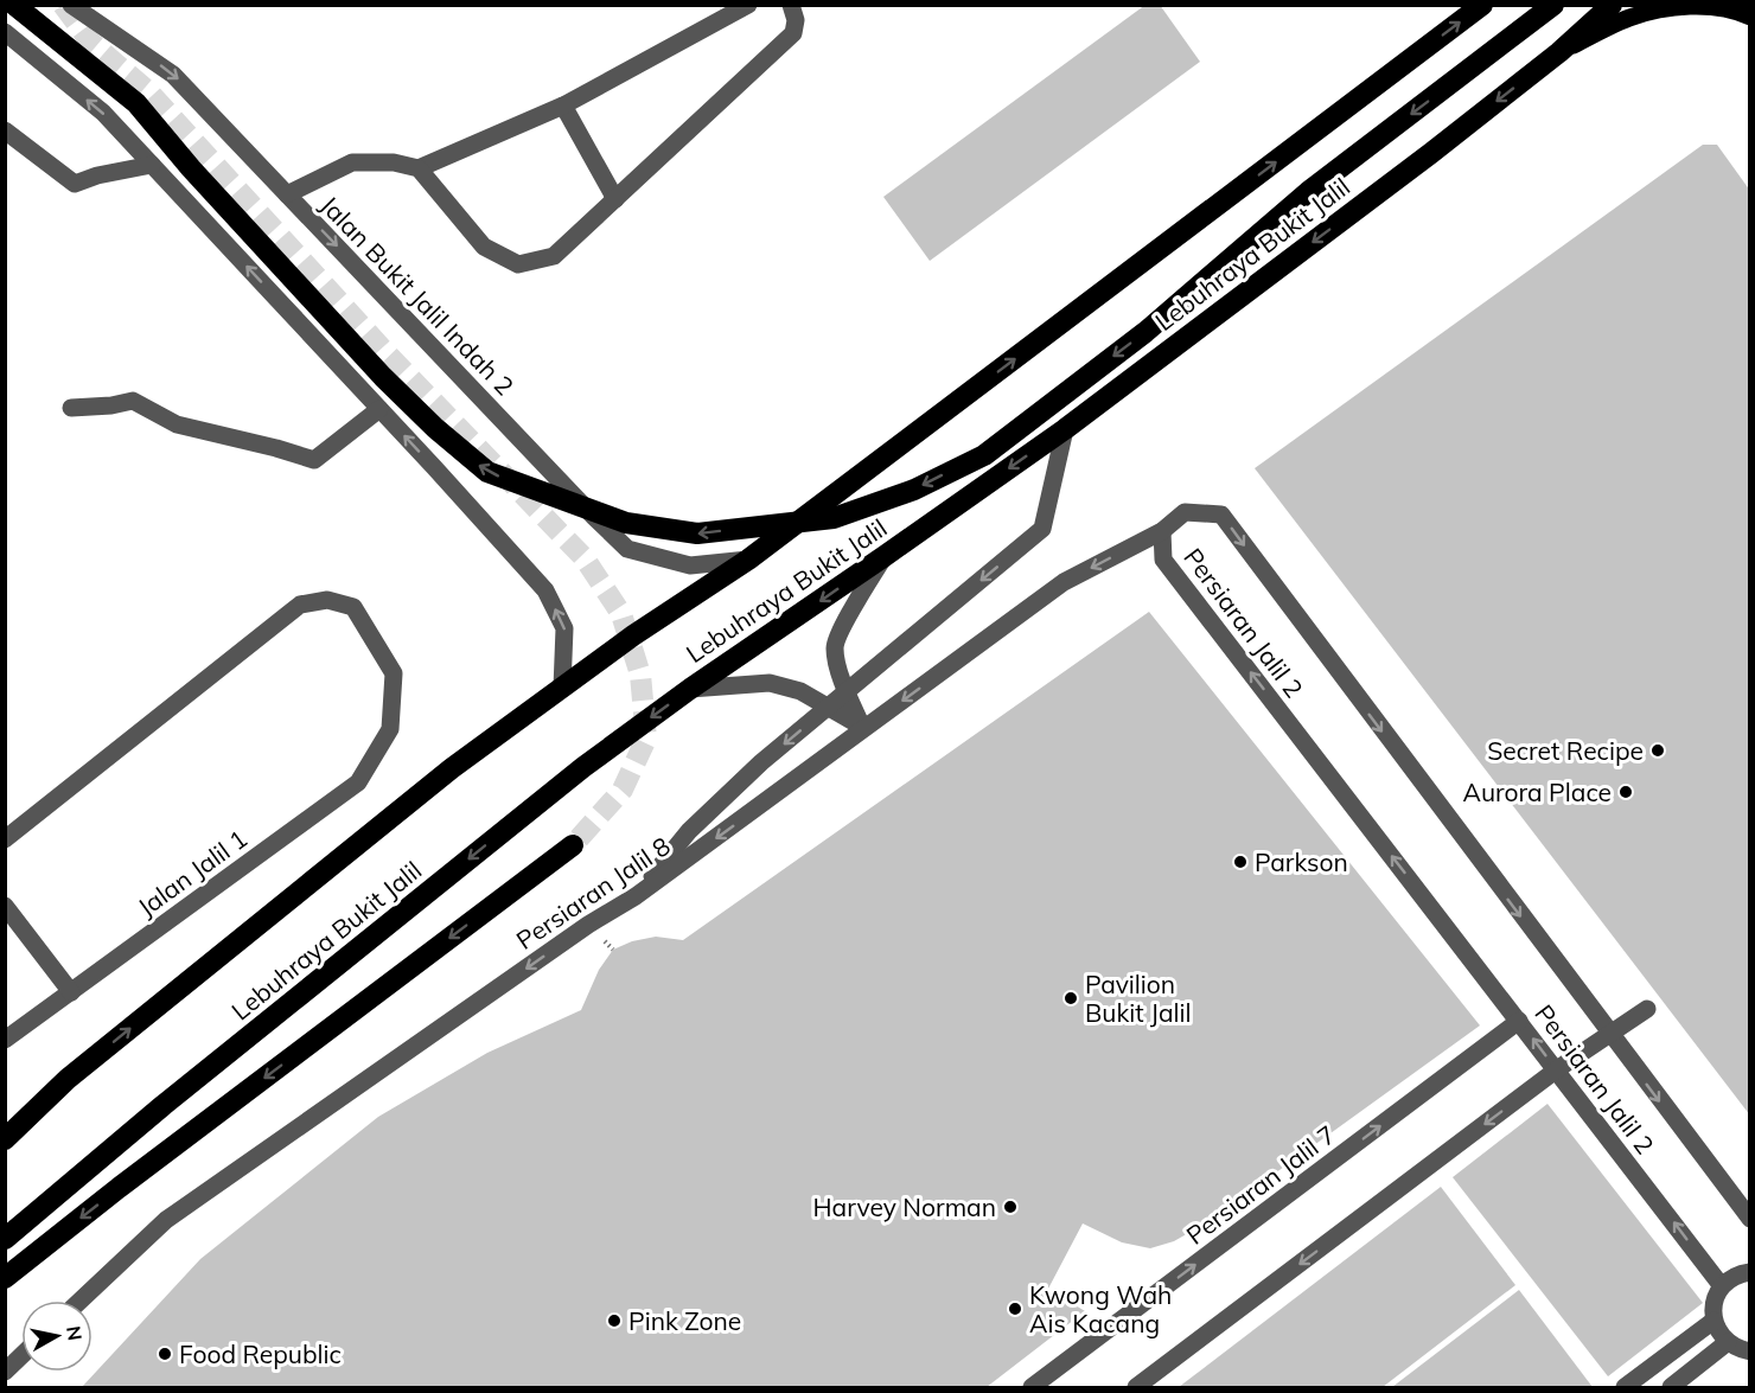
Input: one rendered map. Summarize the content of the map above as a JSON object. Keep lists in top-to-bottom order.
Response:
{
  "streets": {
    "highway": ["Lebuhraya Bukit Jalil"],
    "street": [
      "Jalan Bukit Jalil Indah 2",
      "Persiaran Jalil 2",
      "Jalan Jalil 1",
      "Persiaran Jalil 8",
      "Persiaran Jalil 7"
    ]
  },
  "crossings": [
    ["Lebuhraya Bukit Jalil", "Jalan Bukit Jalil Indah 2"],
    ["Persiaran Jalil 2", "Persiaran Jalil 8"],
    ["Persiaran Jalil 2", "Persiaran Jalil 7"]
  ],
  "places": [
    "Secret Recipe",
    "Aurora Place",
    "Parkson",
    "Pavilion Bukit Jalil",
    "Harvey Norman",
    "Kwong Wah Ais Kacang",
    "Pink Zone",
    "Food Republic"
  ],
  "north": "right"
}
